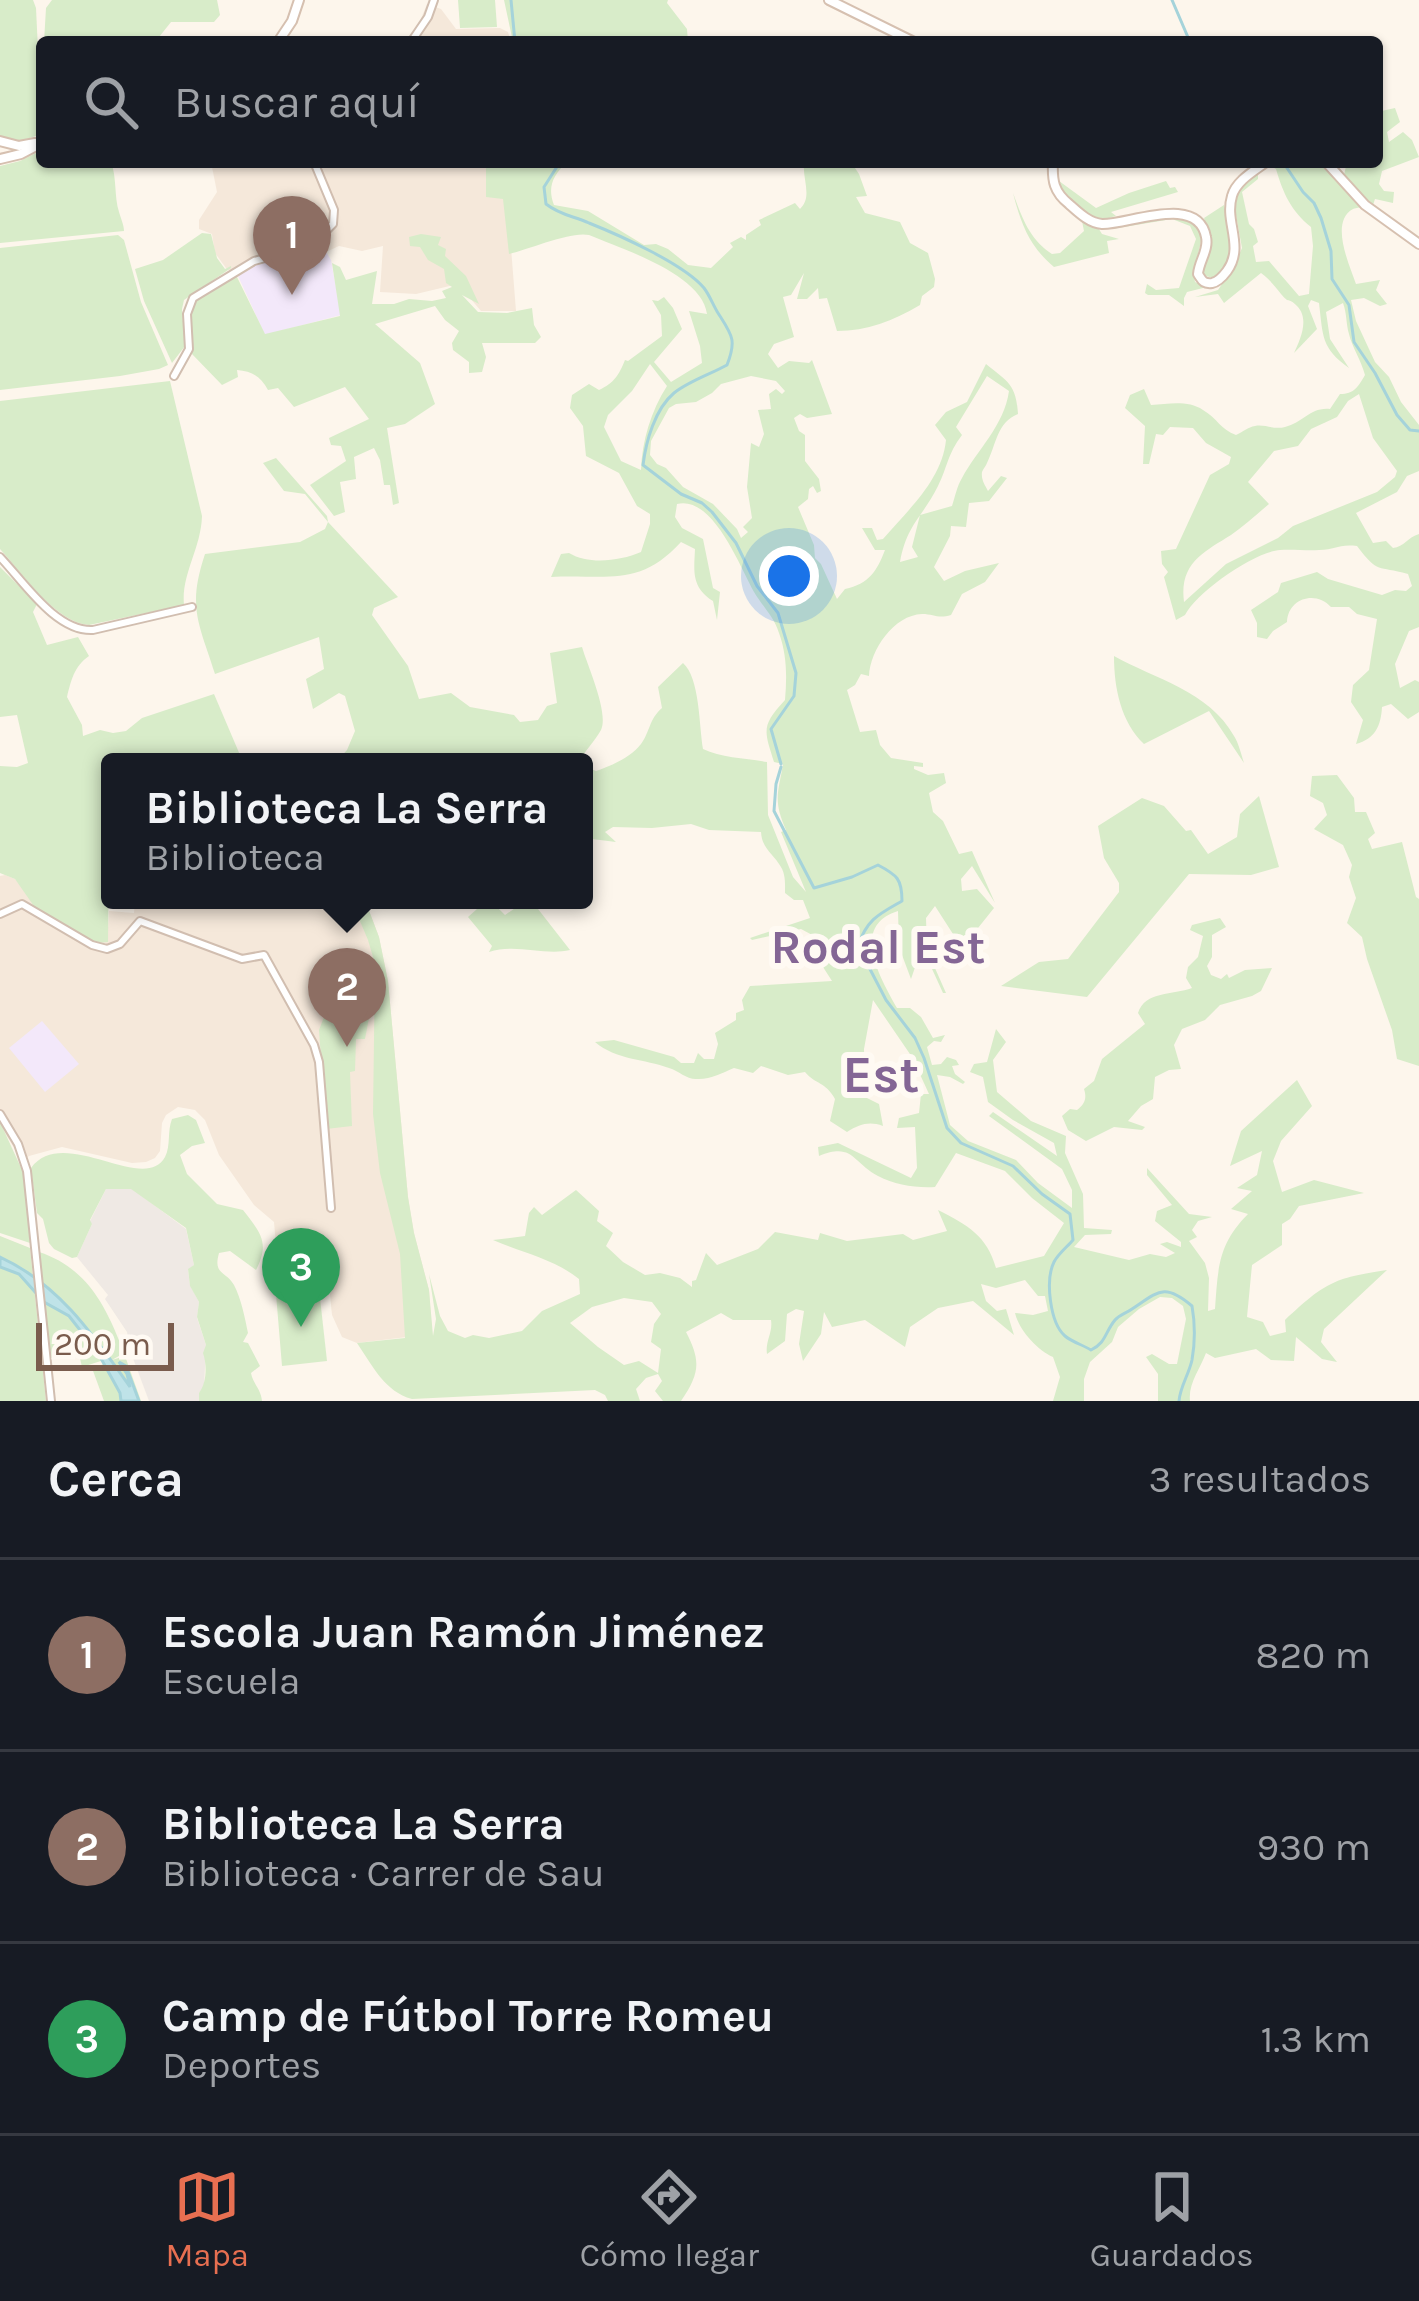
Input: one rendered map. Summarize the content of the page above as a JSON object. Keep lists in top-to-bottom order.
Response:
{
  "districts": ["Rodal Est", "Est"],
  "scale_bar": "200 m",
  "page": {
    "search": "Buscar aquí",
    "pins": ["1", "2", "3"],
    "popup": ["Biblioteca La Serra", "Biblioteca"],
    "scale": "200 m",
    "heading": ["Cerca", "3 resultados"],
    "list": [
      {
        "mark": "1",
        "name": "Escola Juan Ramón Jiménez",
        "note": "Escuela",
        "value": "820 m"
      },
      {
        "mark": "2",
        "name": "Biblioteca La Serra",
        "note": "Biblioteca · Carrer de Sau",
        "value": "930 m"
      },
      {
        "mark": "3",
        "name": "Camp de Fútbol Torre Romeu",
        "note": "Deportes",
        "value": "1.3 km"
      }
    ],
    "nav": ["Mapa", "Cómo llegar", "Guardados"]
  }
}
